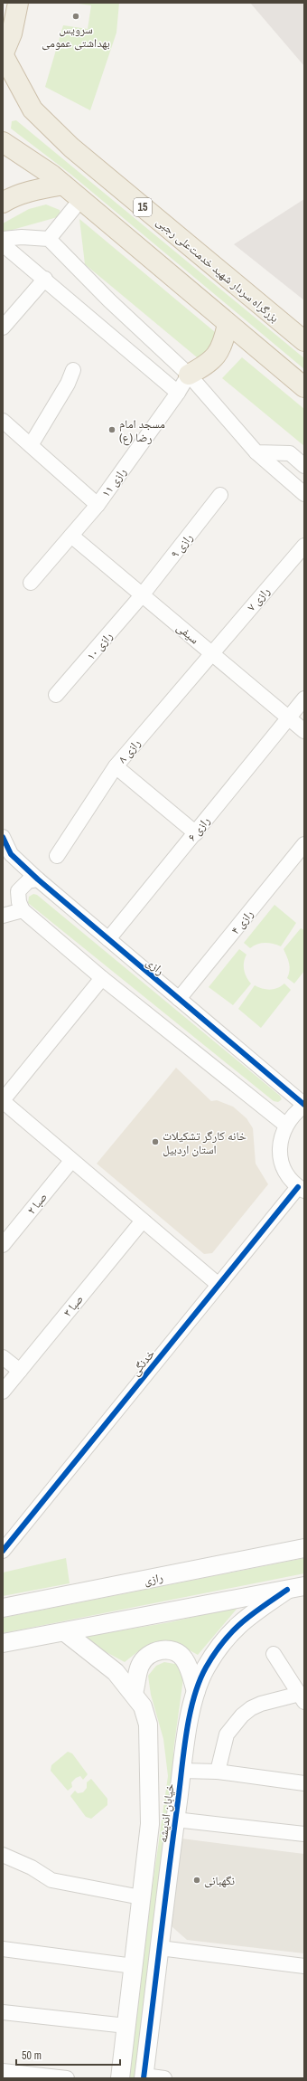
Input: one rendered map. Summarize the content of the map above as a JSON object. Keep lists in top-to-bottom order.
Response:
{
  "streets": {
    "highway": ["15", "بزرگراه سردار شهید خدمت‌علی رجبی"],
    "street": [
      "رازی ۱۱",
      "رازی ۹",
      "رازی ۷",
      "سیفی",
      "رازی ۱۰",
      "رازی ۸",
      "رازی ۶",
      "رازی ۴",
      "رازی",
      "صبا ۲",
      "صبا ۳",
      "خدنگی",
      "خیابان اندیشه"
    ]
  },
  "crossings": [
    ["رازی ۱۱", "سیفی"],
    ["رازی ۹", "سیفی"],
    ["رازی ۹", "رازی ۱۰"],
    ["رازی ۷", "سیفی"],
    ["رازی ۷", "رازی ۸"],
    ["سیفی", "رازی ۱۰"],
    ["سیفی", "رازی ۸"],
    ["سیفی", "رازی ۶"],
    ["رازی ۶", "رازی"],
    ["رازی ۴", "رازی"]
  ],
  "places": [
    "سرویس بهداشتی عمومی",
    "مسجد امام رضا (ع)",
    "خانه کارگر تشکیلات استان اردبیل",
    "نگهبانی"
  ],
  "scale_bar": "50 m"
}
